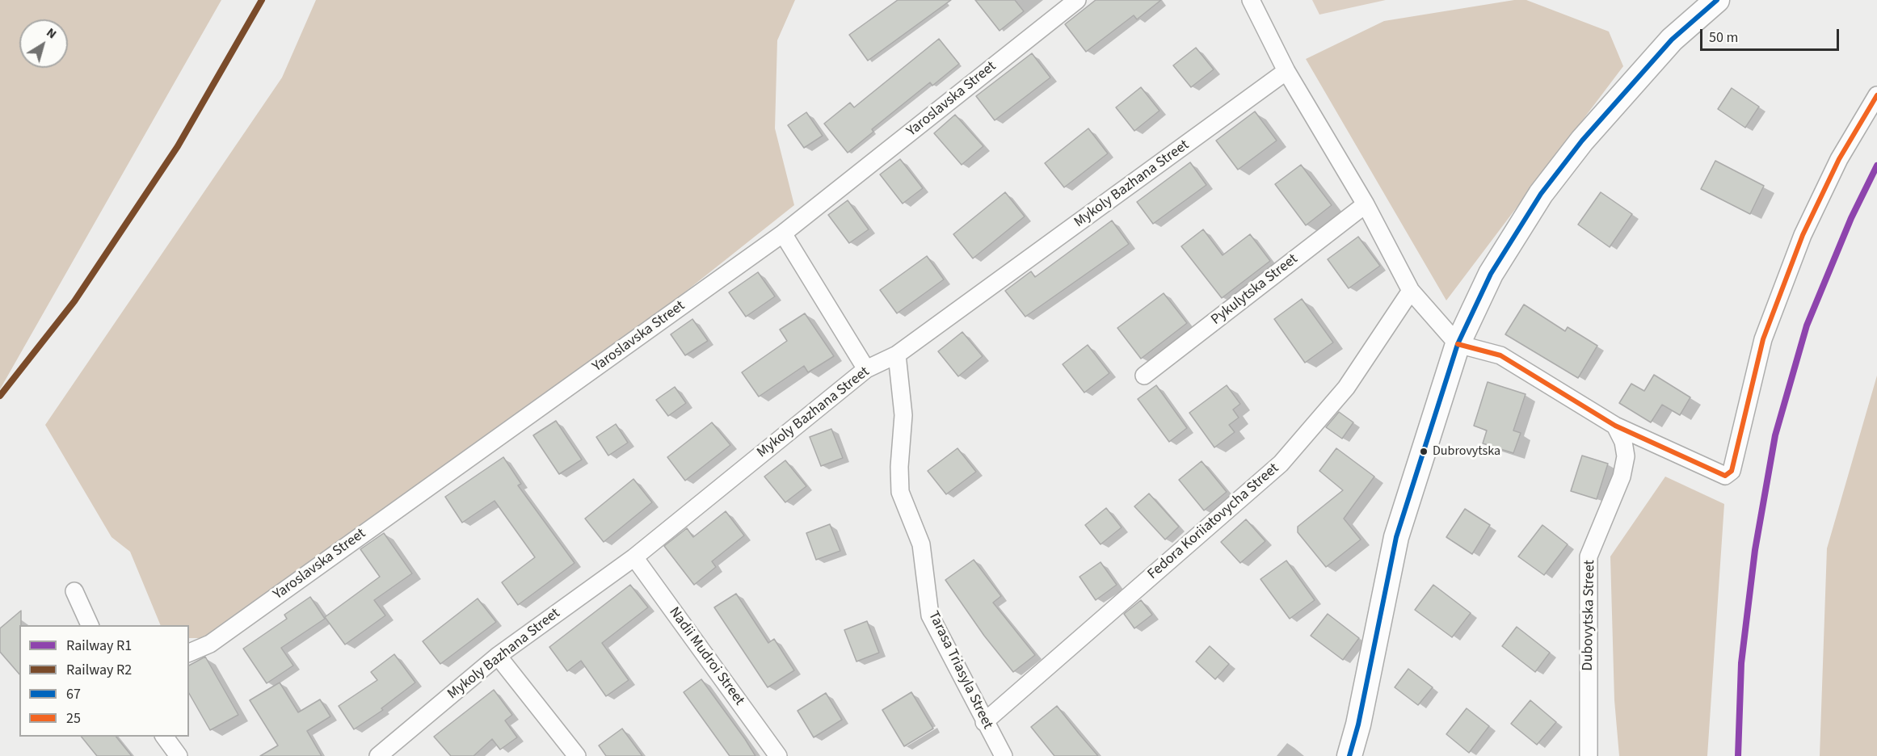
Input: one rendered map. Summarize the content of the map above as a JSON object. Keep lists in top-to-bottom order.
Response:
{
  "streets": {
    "street": [
      "Yaroslavska Street",
      "Mykoly Bazhana Street",
      "Pykulytska Street",
      "Fedora Koriiatovycha Street",
      "Dubovytska Street",
      "Nadii Mudroi Street",
      "Tarasa Triasyla Street"
    ]
  },
  "crossings": [
    ["Mykoly Bazhana Street", "Nadii Mudroi Street"],
    ["Mykoly Bazhana Street", "Tarasa Triasyla Street"],
    ["Fedora Koriiatovycha Street", "Tarasa Triasyla Street"]
  ],
  "places": ["Dubrovytska"],
  "lines": [
    "rail line R2",
    "transit line 67",
    "transit line 25",
    "rail line R1"
  ],
  "legend": [
    "Railway R1",
    "Railway R2",
    "67",
    "25"
  ],
  "scale_bar": "50 m",
  "north": "top right"
}
